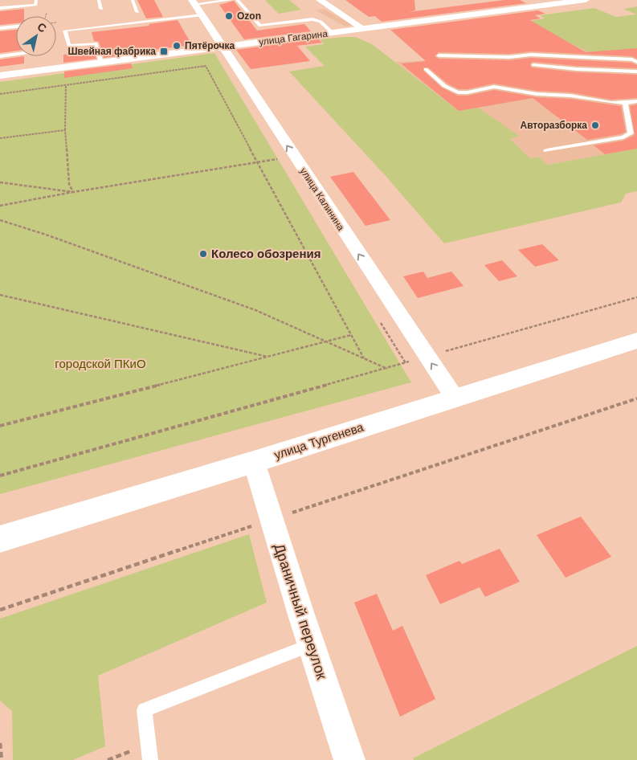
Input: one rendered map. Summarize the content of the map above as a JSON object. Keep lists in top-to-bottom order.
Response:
{
  "streets": {
    "street": [
      "улица Гагарина",
      "улица Калинина",
      "улица Тургенева",
      "Драничный переулок"
    ]
  },
  "crossings": [
    ["улица Гагарина", "улица Калинина"],
    ["улица Калинина", "улица Тургенева"],
    ["улица Тургенева", "Драничный переулок"]
  ],
  "one_way": ["улица Калинина"],
  "parks": ["городской ПКиО"],
  "places": {
    "other": [
      "Ozon",
      "Пятёрочка",
      "Авторазборка",
      "Колесо обозрения"
    ],
    "transit": ["Швейная фабрика"]
  },
  "north": "top right"
}
